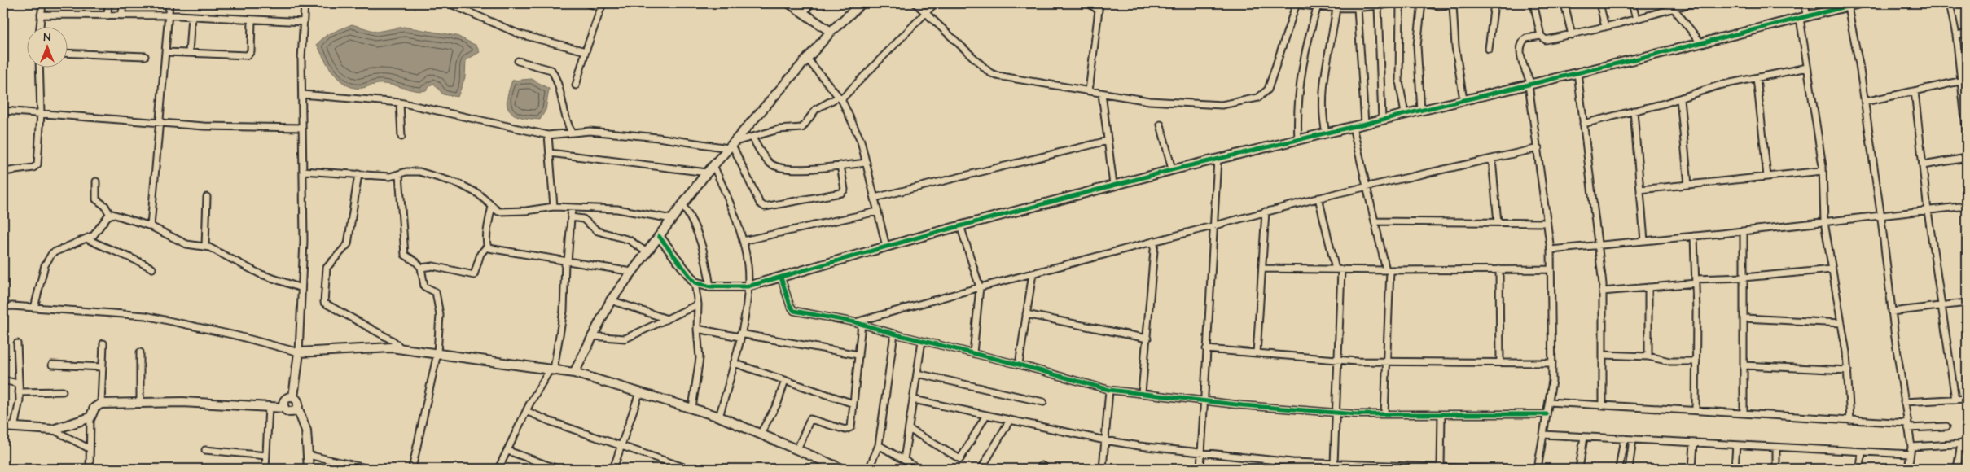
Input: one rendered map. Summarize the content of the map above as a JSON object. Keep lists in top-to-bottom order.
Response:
{
  "north": "top"
}
